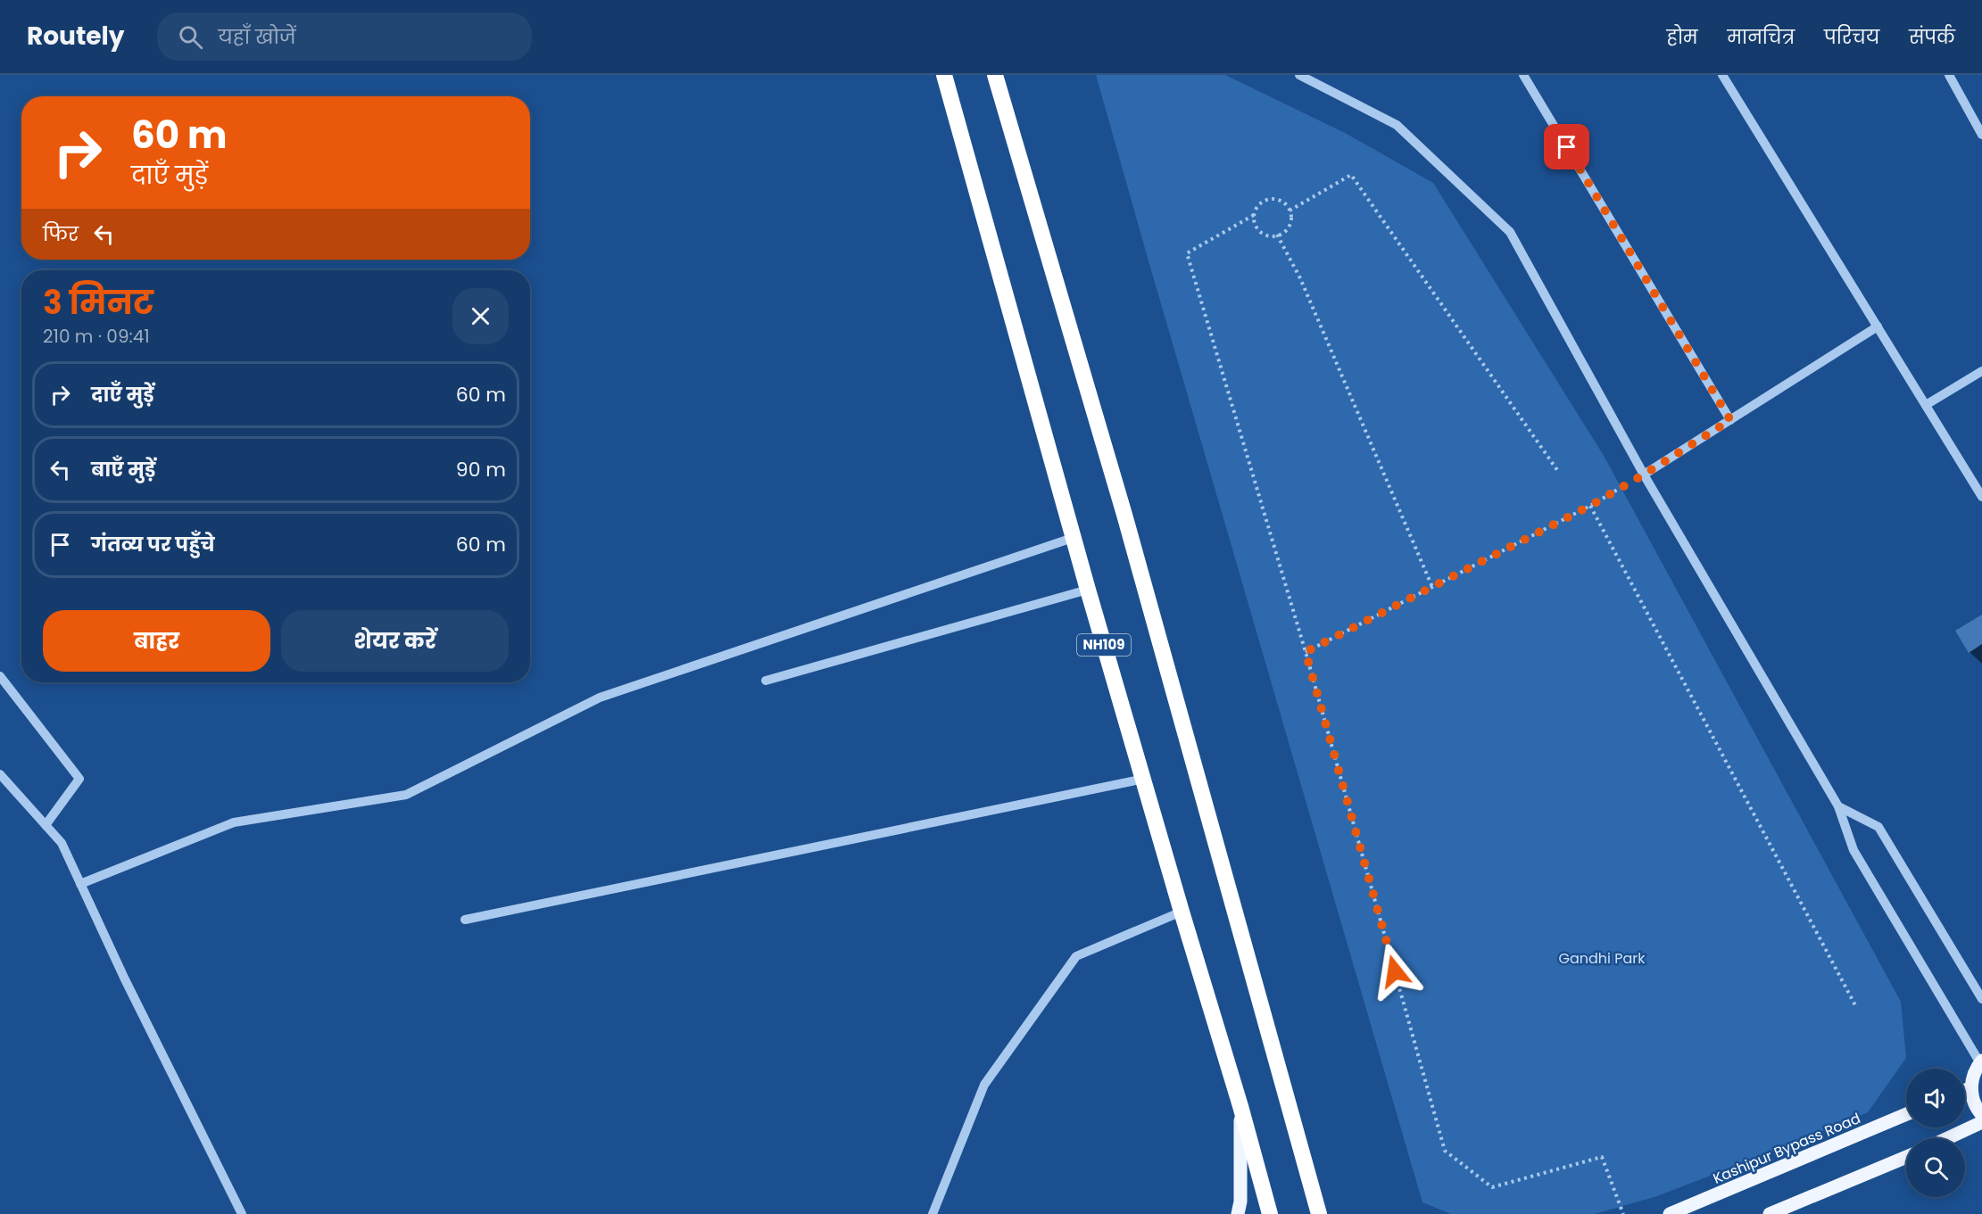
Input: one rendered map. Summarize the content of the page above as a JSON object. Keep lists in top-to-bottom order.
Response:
{
  "streets": {
    "highway": ["NH109"],
    "main road": ["Kashipur Bypass Road"]
  },
  "parks": ["Gandhi Park"],
  "page": {
    "header": "Routely",
    "search": "यहाँ खोजें",
    "nav": [
      "होम",
      "मानचित्र",
      "परिचय",
      "संपर्क"
    ],
    "turn": ["60 m", "दाएँ मुड़ें"],
    "then": "फिर",
    "heading": ["3 मिनट", "210 m · 09:41"],
    "list": [
      {
        "name": "दाएँ मुड़ें",
        "value": "60 m"
      },
      {
        "name": "बाएँ मुड़ें",
        "value": "90 m"
      },
      {
        "name": "गंतव्य पर पहुँचे",
        "value": "60 m"
      }
    ],
    "buttons": ["बाहर", "शेयर करें"]
  }
}
